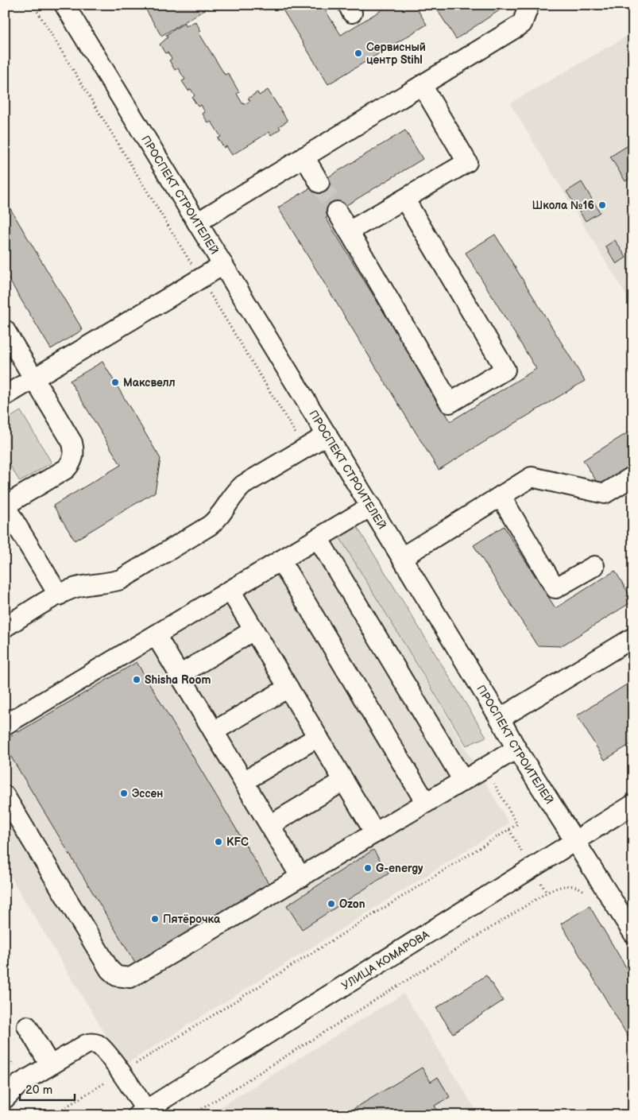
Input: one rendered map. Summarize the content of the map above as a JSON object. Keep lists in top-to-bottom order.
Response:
{
  "streets": {
    "street": ["ПРОСПЕКТ СТРОИТЕЛЕЙ", "УЛИЦА КОМАРОВА"]
  },
  "crossings": [
    ["ПРОСПЕКТ СТРОИТЕЛЕЙ", "УЛИЦА КОМАРОВА"]
  ],
  "places": [
    "Сервисный центр Stihl",
    "Школа №16",
    "Максвелл",
    "Shisha Room",
    "Эссен",
    "KFC",
    "G-energy",
    "Ozon",
    "Пятёрочка"
  ],
  "scale_bar": "20 m"
}
